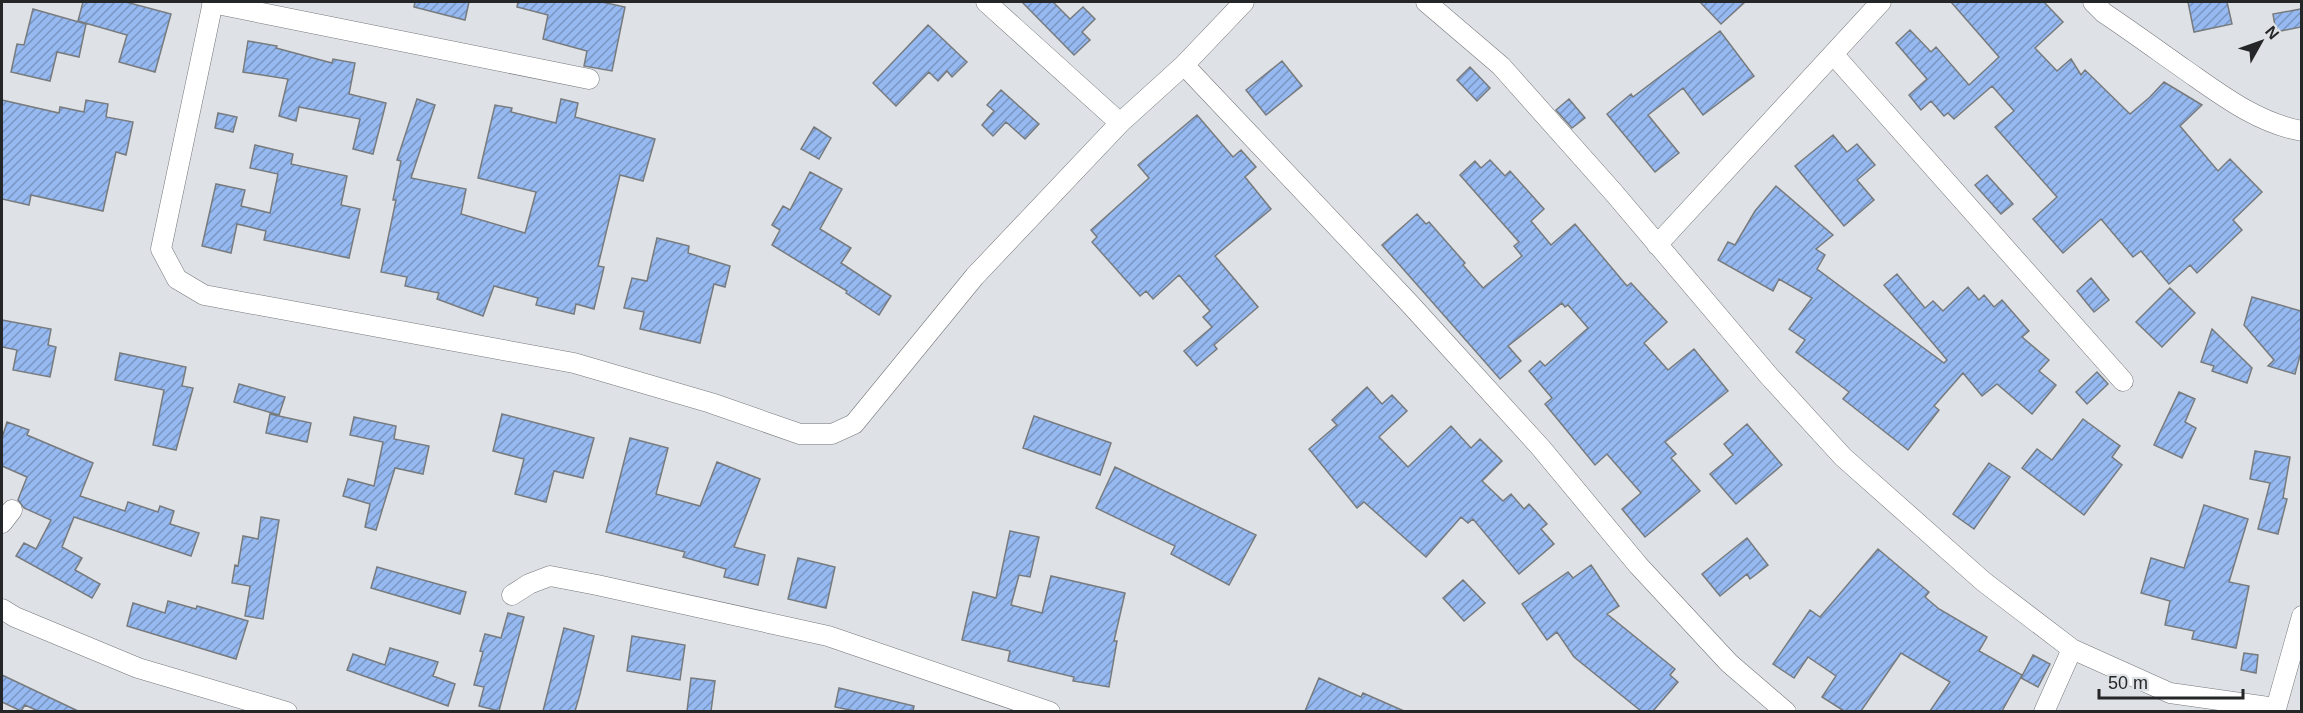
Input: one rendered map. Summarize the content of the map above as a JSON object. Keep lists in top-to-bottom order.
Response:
{
  "scale_bar": "50 m",
  "north": "top right"
}
